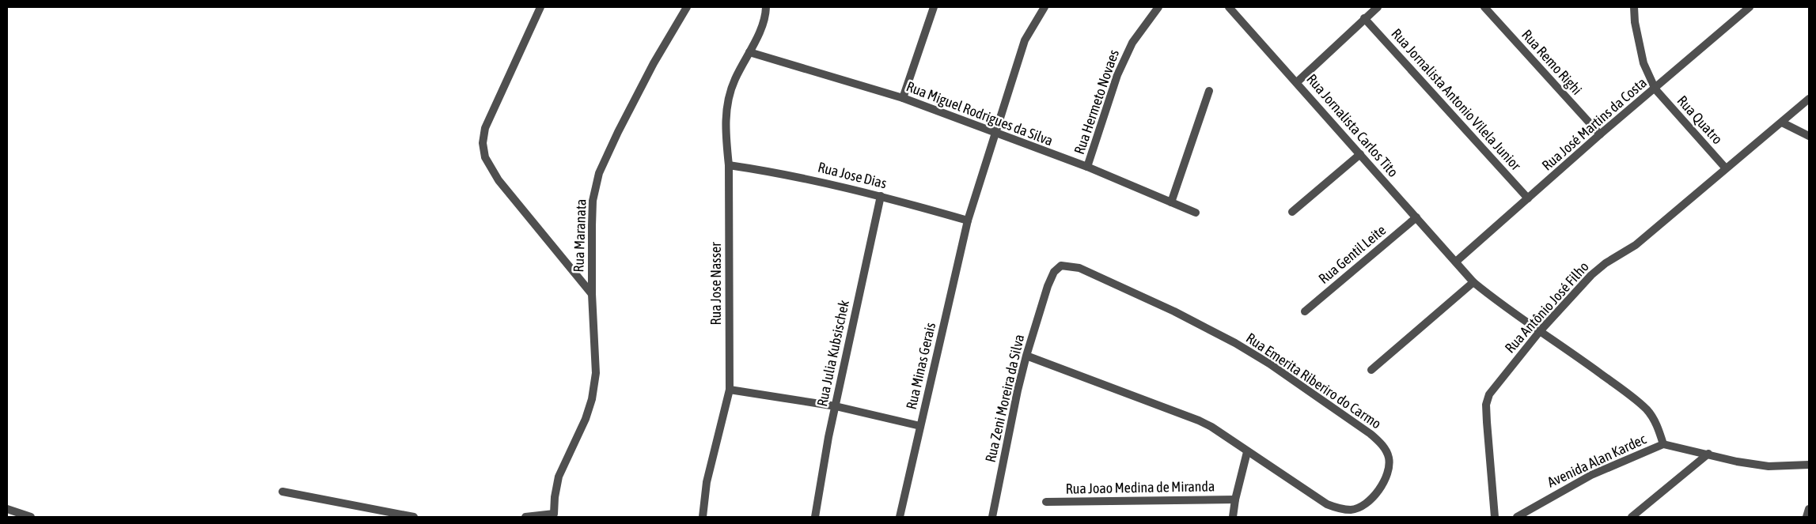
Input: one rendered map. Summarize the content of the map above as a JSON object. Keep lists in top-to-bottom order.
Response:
{
  "streets": {
    "street": [
      "Rua Remo Righi",
      "Rua Jornalista Antonio Vilela Junior",
      "Rua Hermeto Novaes",
      "Rua Miguel Rodrigues da Silva",
      "Rua Quatro",
      "Rua José Martins da Costa",
      "Rua Jornalista Carlos Tito",
      "Rua Jose Dias",
      "Rua Maranata",
      "Rua Gentil Leite",
      "Rua Jose Nasser",
      "Rua Antônio José Filho",
      "Rua Julia Kubsischek",
      "Rua Minas Gerais",
      "Rua Emerita Riberiro do Carmo",
      "Rua Zeni Moreira da Silva",
      "Avenida Alan Kardec",
      "Rua Joao Medina de Miranda"
    ]
  },
  "crossings": [
    ["Rua Remo Righi", "Rua José Martins da Costa"],
    ["Rua Jornalista Antonio Vilela Junior", "Rua José Martins da Costa"],
    ["Rua Hermeto Novaes", "Rua Miguel Rodrigues da Silva"],
    ["Rua Miguel Rodrigues da Silva", "Rua Jose Nasser"],
    ["Rua Miguel Rodrigues da Silva", "Rua Minas Gerais"],
    ["Rua Quatro", "Rua José Martins da Costa"],
    ["Rua Quatro", "Rua Antônio José Filho"],
    ["Rua José Martins da Costa", "Rua Jornalista Carlos Tito"],
    ["Rua Jornalista Carlos Tito", "Rua Gentil Leite"],
    ["Rua Jornalista Carlos Tito", "Rua Antônio José Filho"],
    ["Rua Jornalista Carlos Tito", "Avenida Alan Kardec"],
    ["Rua Jose Dias", "Rua Jose Nasser"],
    ["Rua Jose Dias", "Rua Julia Kubsischek"],
    ["Rua Jose Dias", "Rua Minas Gerais"],
    ["Rua Emerita Riberiro do Carmo", "Rua Zeni Moreira da Silva"]
  ]
}
